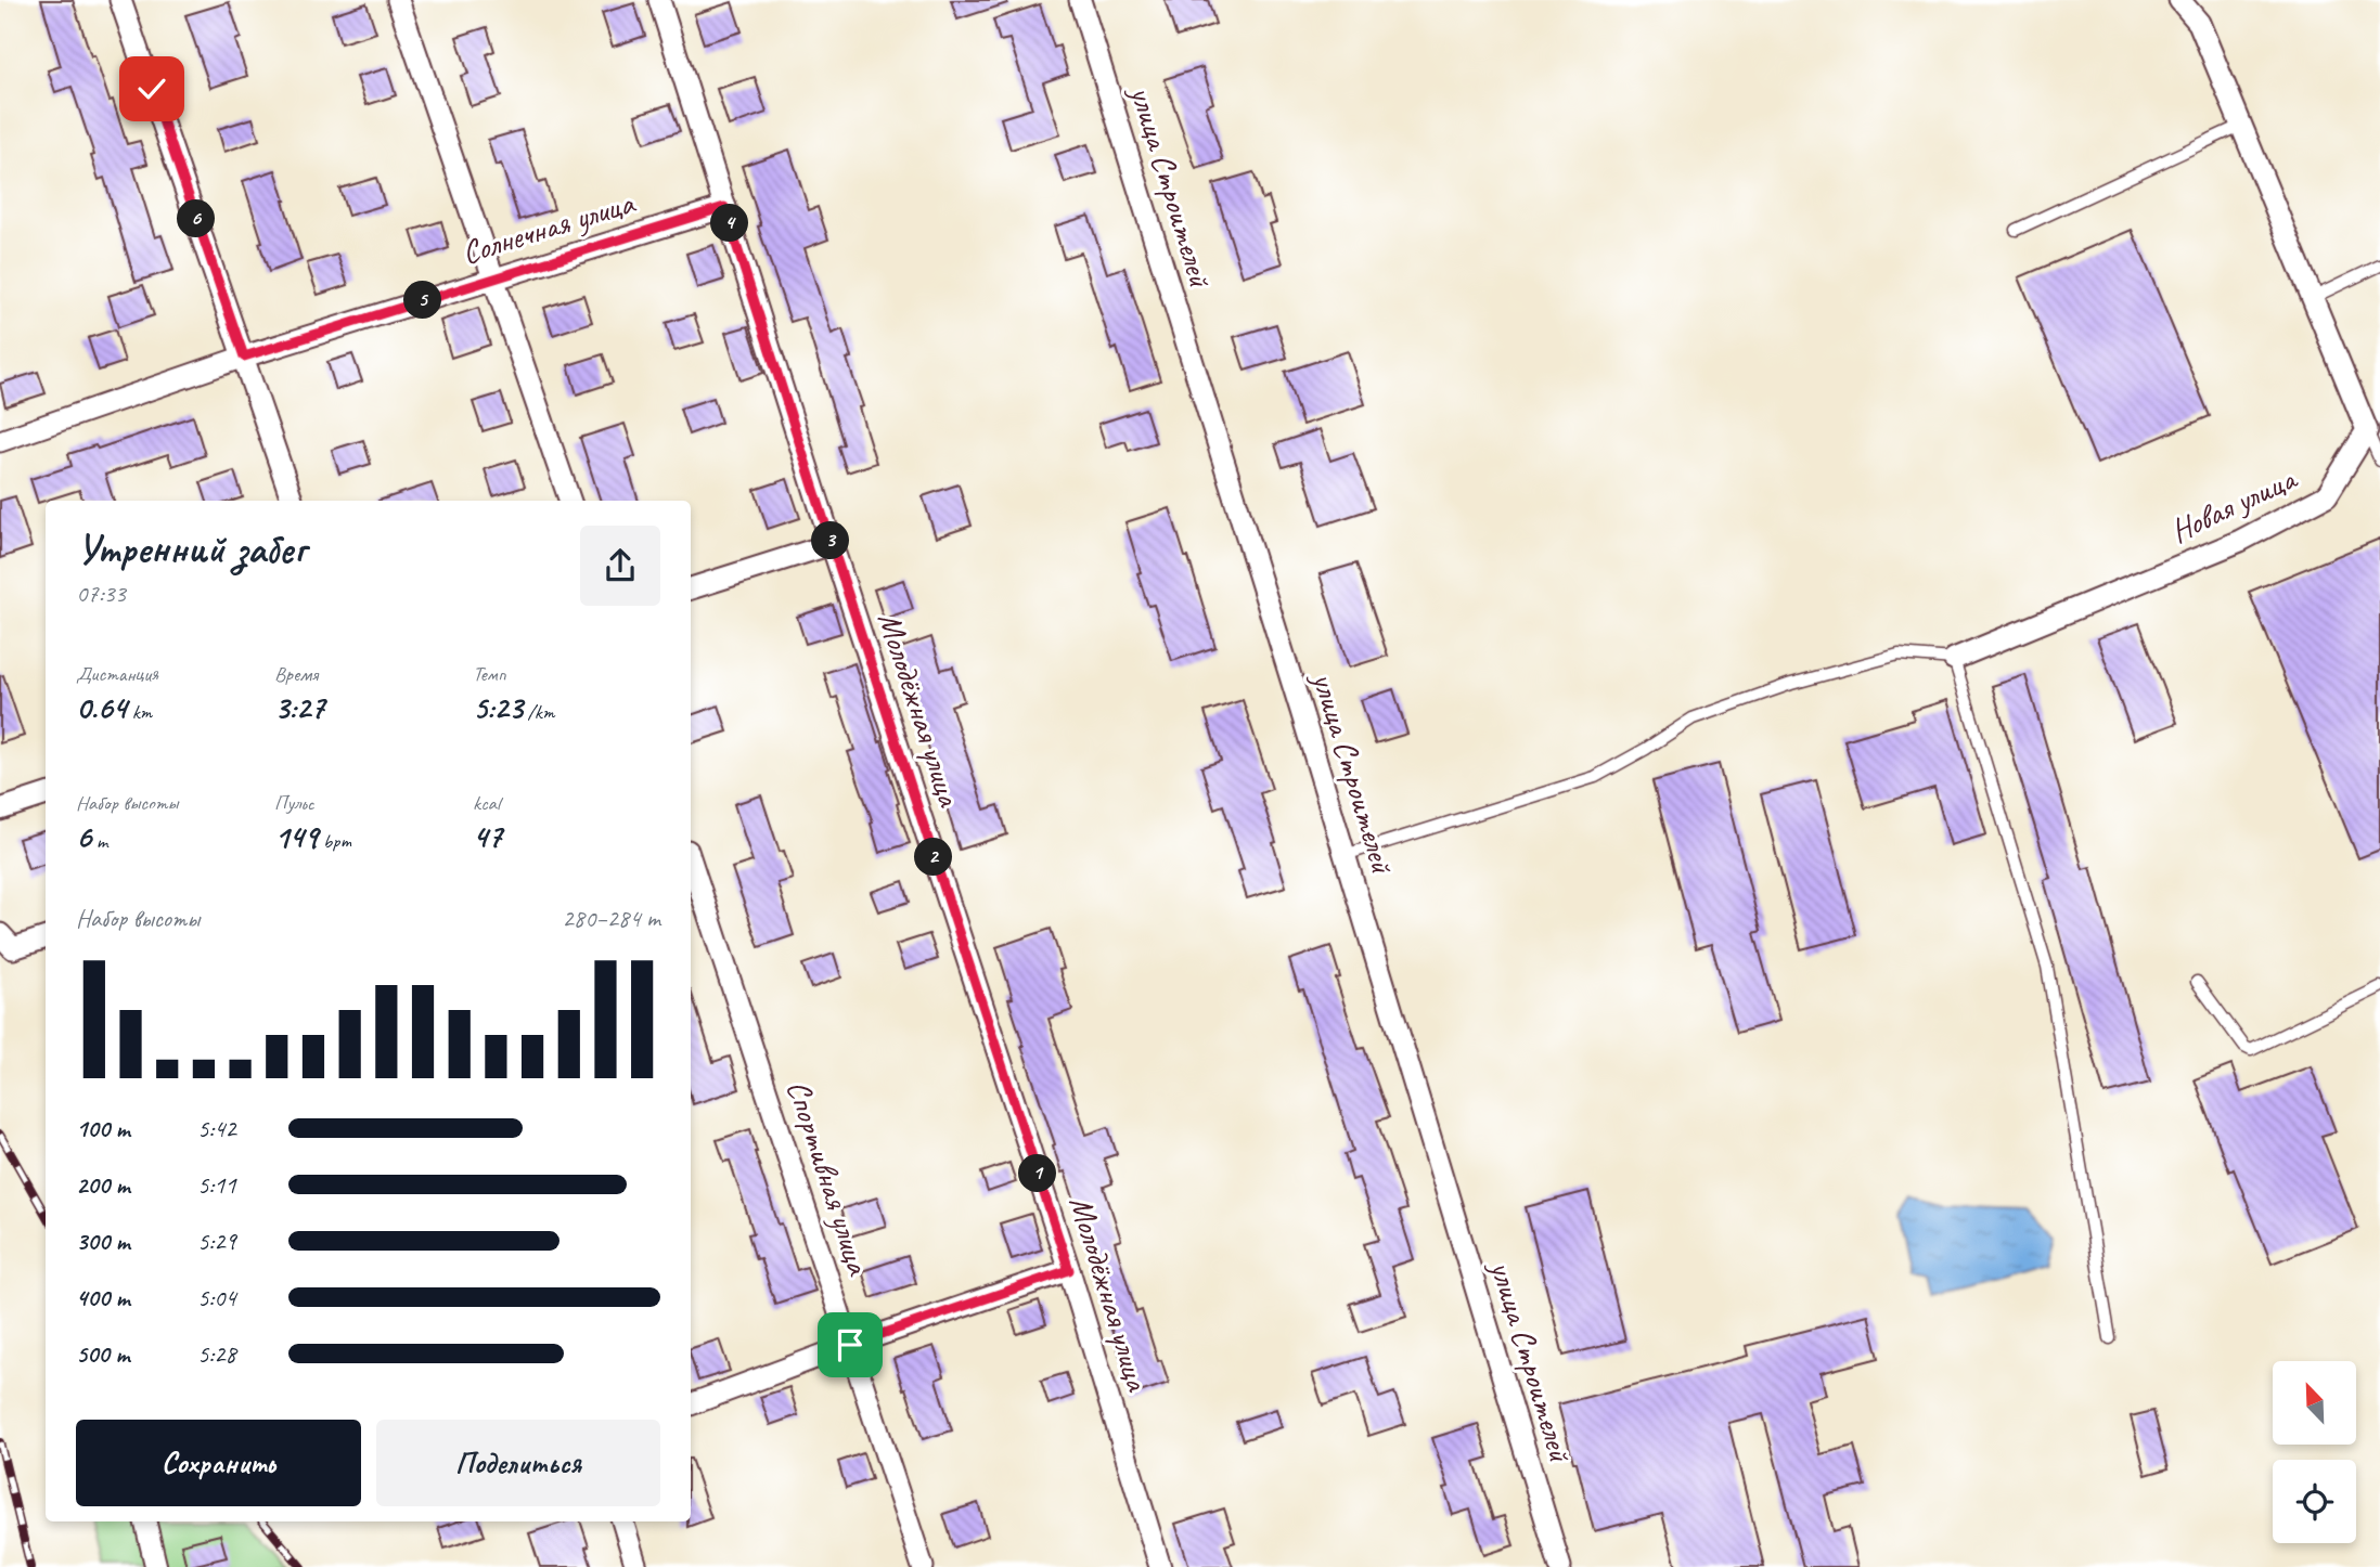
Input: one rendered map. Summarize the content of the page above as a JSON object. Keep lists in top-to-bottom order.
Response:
{
  "streets": {
    "street": [
      "улица Строителей",
      "Солнечная улица",
      "Новая улица",
      "Молодёжная улица",
      "Спортивная улица"
    ]
  },
  "crossings": [
    ["Солнечная улица", "Молодёжная улица"]
  ],
  "north": "top left",
  "page": {
    "pins": [
      "6",
      "4",
      "5",
      "3",
      "2",
      "1"
    ],
    "heading": ["Утренний забег", "07:33"],
    "stats": [
      ["Дистанция", "0.64 km"],
      ["Время", "3:27"],
      ["Темп", "5:23 /km"],
      ["Набор высоты", "6 m"],
      ["Пульс", "149 bpm"],
      ["kcal", "47"]
    ],
    "chart": ["Набор высоты", "280–284 m"],
    "list": [
      {
        "name": "100 m",
        "note": "5:42"
      },
      {
        "name": "200 m",
        "note": "5:11"
      },
      {
        "name": "300 m",
        "note": "5:29"
      },
      {
        "name": "400 m",
        "note": "5:04"
      },
      {
        "name": "500 m",
        "note": "5:28"
      }
    ],
    "buttons": ["Сохранить", "Поделиться"]
  }
}
